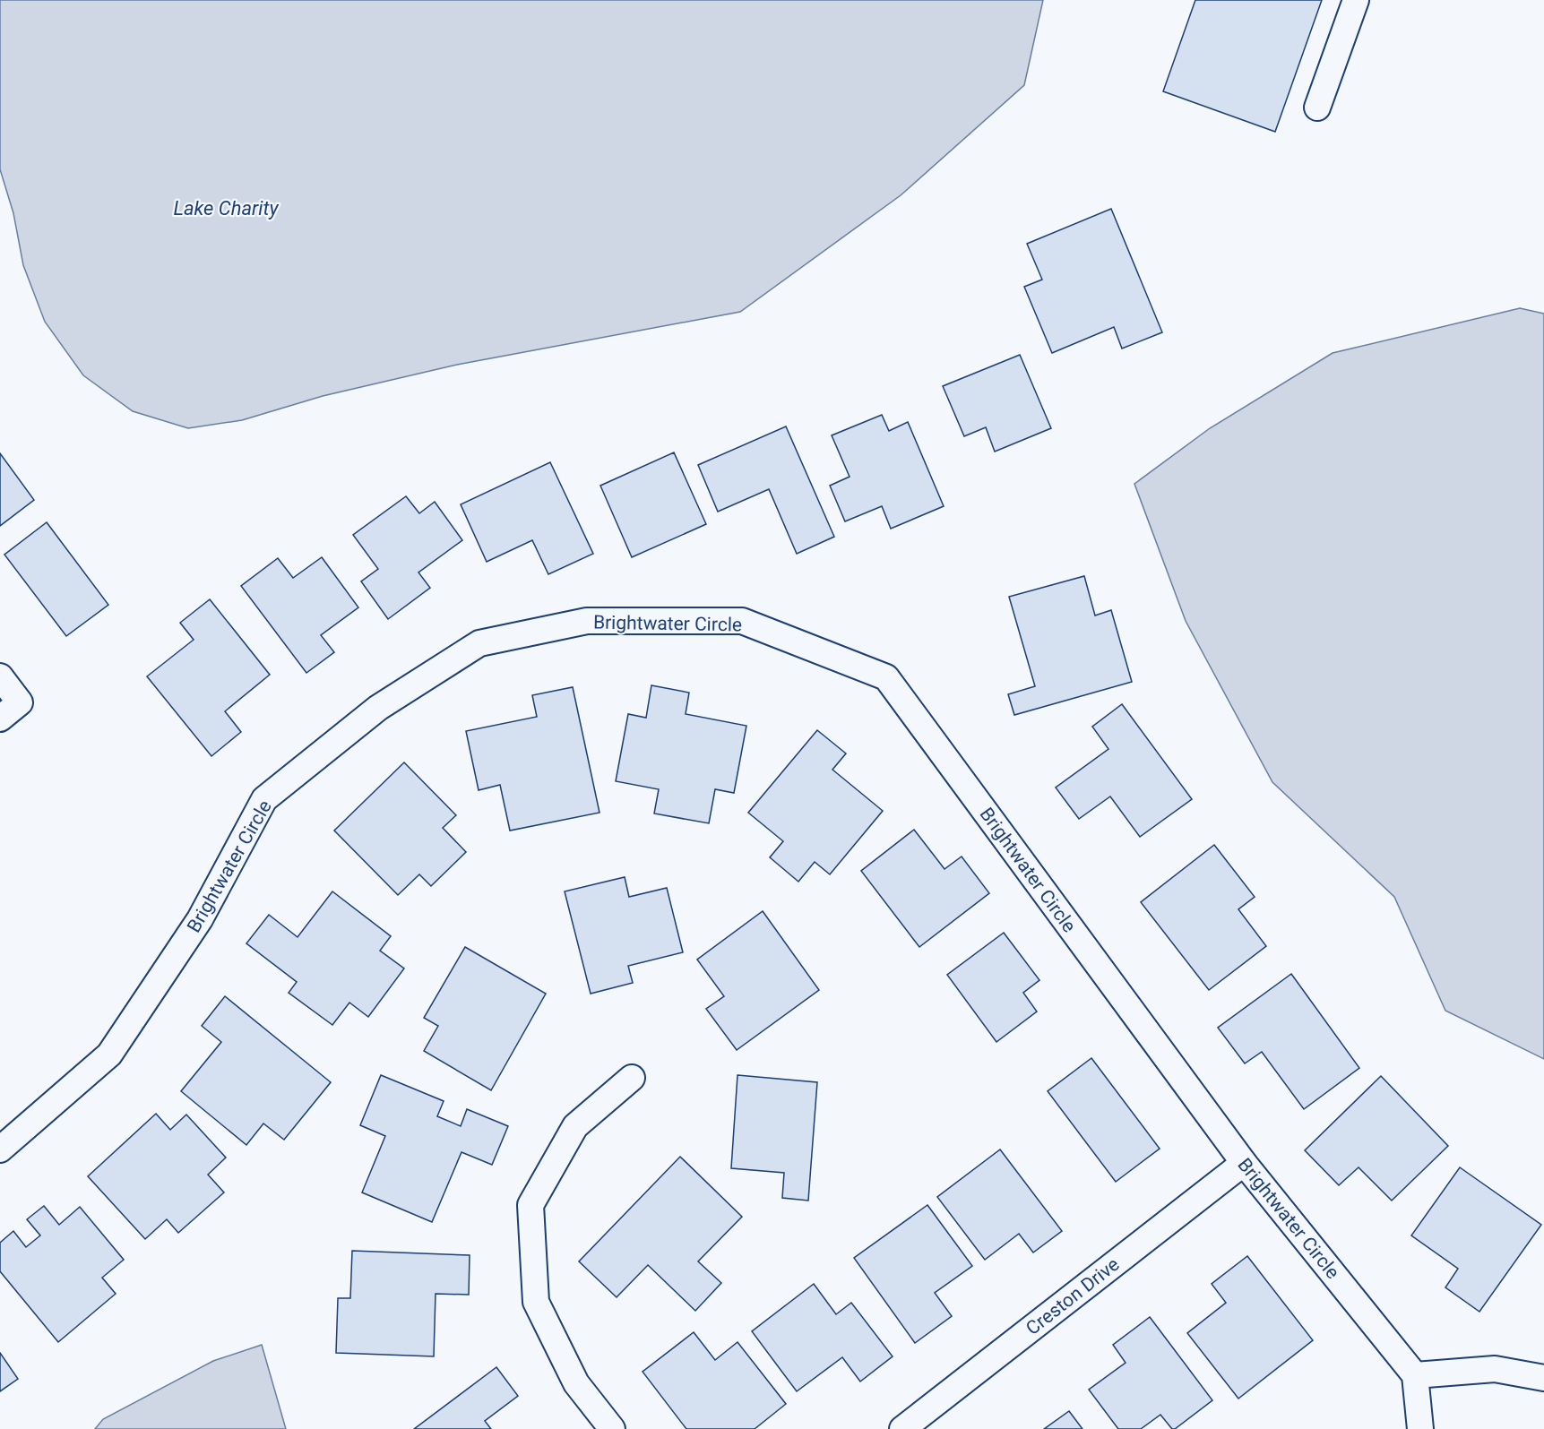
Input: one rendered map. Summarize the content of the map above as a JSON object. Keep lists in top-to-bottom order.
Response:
{
  "streets": {
    "street": ["Brightwater Circle", "Creston Drive"]
  },
  "crossings": [
    ["Brightwater Circle", "Creston Drive"]
  ],
  "water": ["Lake Charity"]
}
